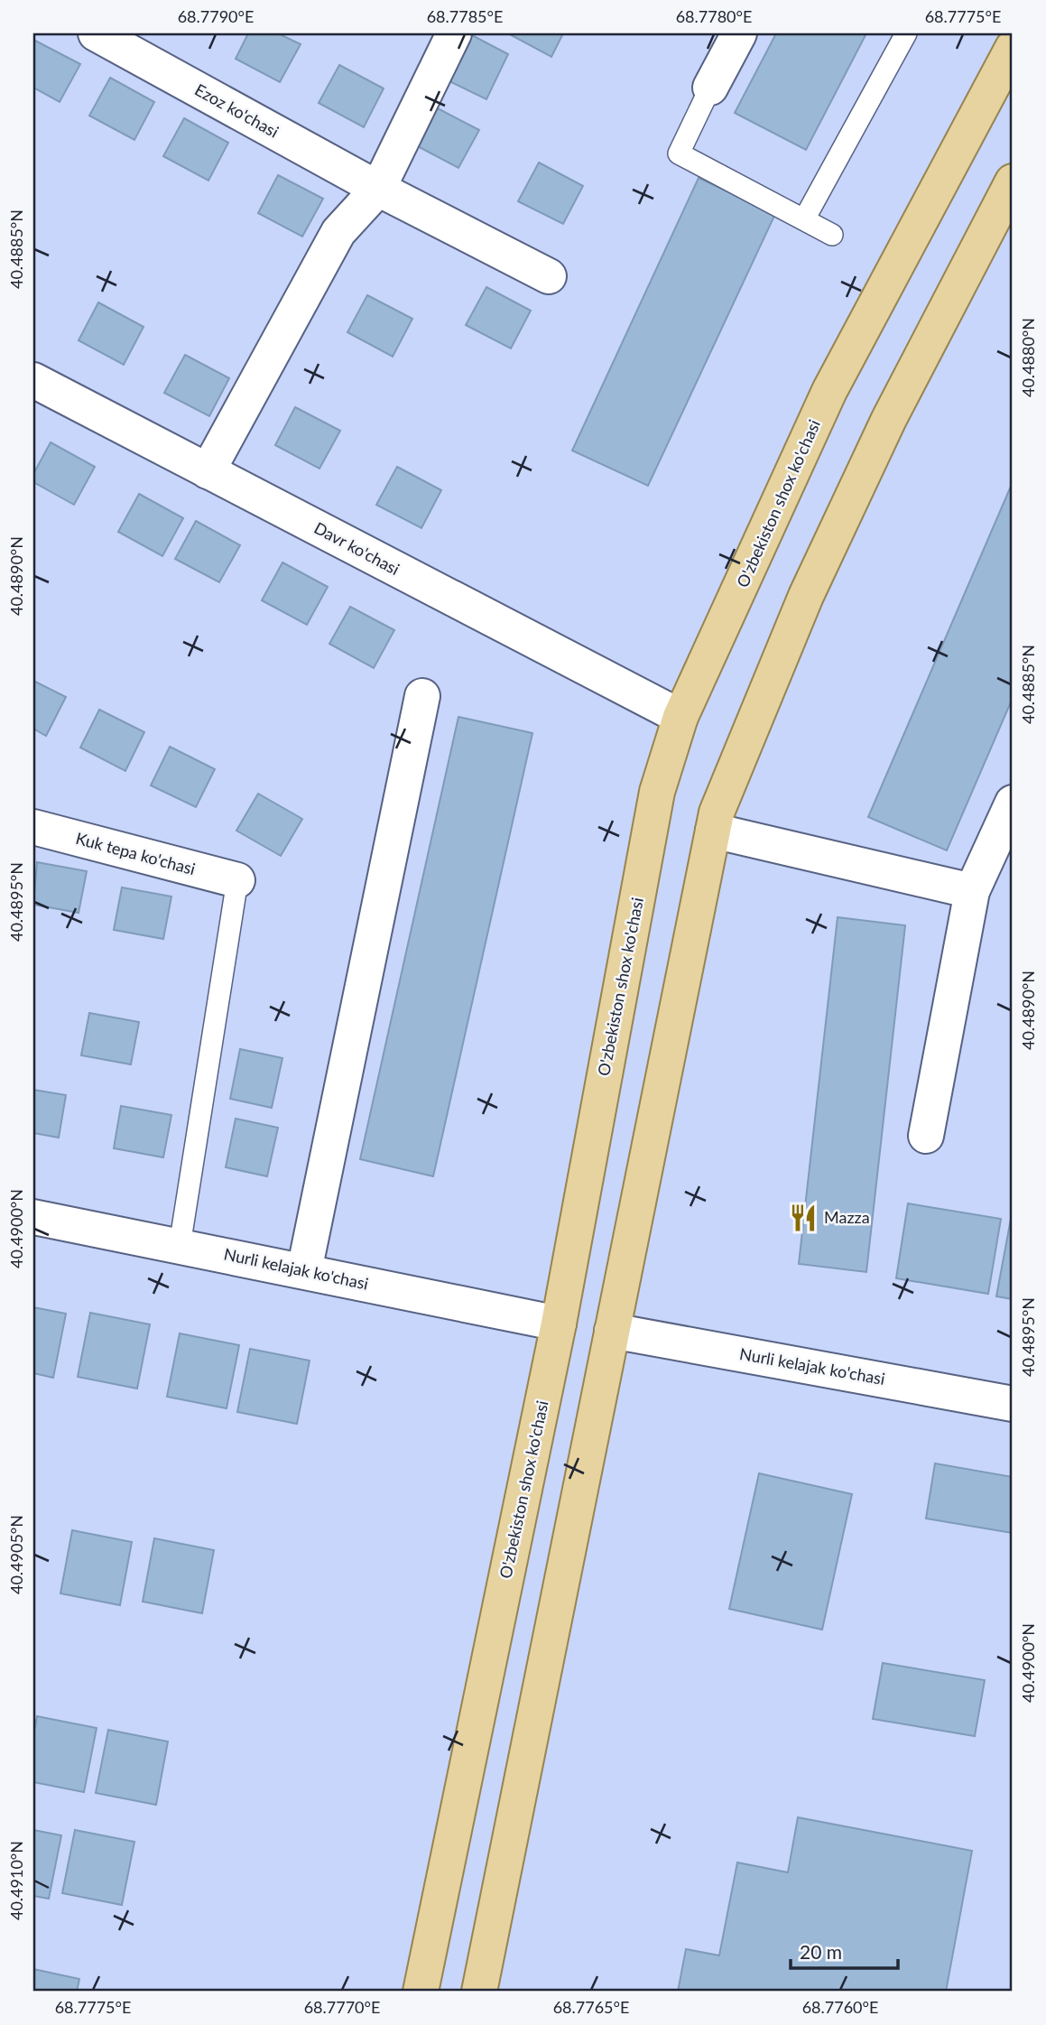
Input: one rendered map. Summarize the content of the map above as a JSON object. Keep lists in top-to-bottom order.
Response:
{
  "streets": {
    "main road": ["O'zbekiston shox ko'chasi"],
    "street": [
      "Ezoz ko'chasi",
      "Davr ko'chasi",
      "Kuk tepa ko'chasi",
      "Nurli kelajak ko'chasi"
    ]
  },
  "crossings": [
    ["O'zbekiston shox ko'chasi", "Davr ko'chasi"],
    ["O'zbekiston shox ko'chasi", "Nurli kelajak ko'chasi"]
  ],
  "places": {
    "restaurant": ["Mazza"]
  },
  "scale_bar": "20 m",
  "coordinates": [
    "68.7790°E",
    "68.7785°E",
    "68.7780°E",
    "68.7775°E",
    "40.4885°N",
    "40.4880°N",
    "40.4890°N",
    "40.4895°N",
    "40.4900°N",
    "40.4905°N",
    "40.4910°N",
    "68.7770°E",
    "68.7765°E",
    "68.7760°E"
  ]
}
